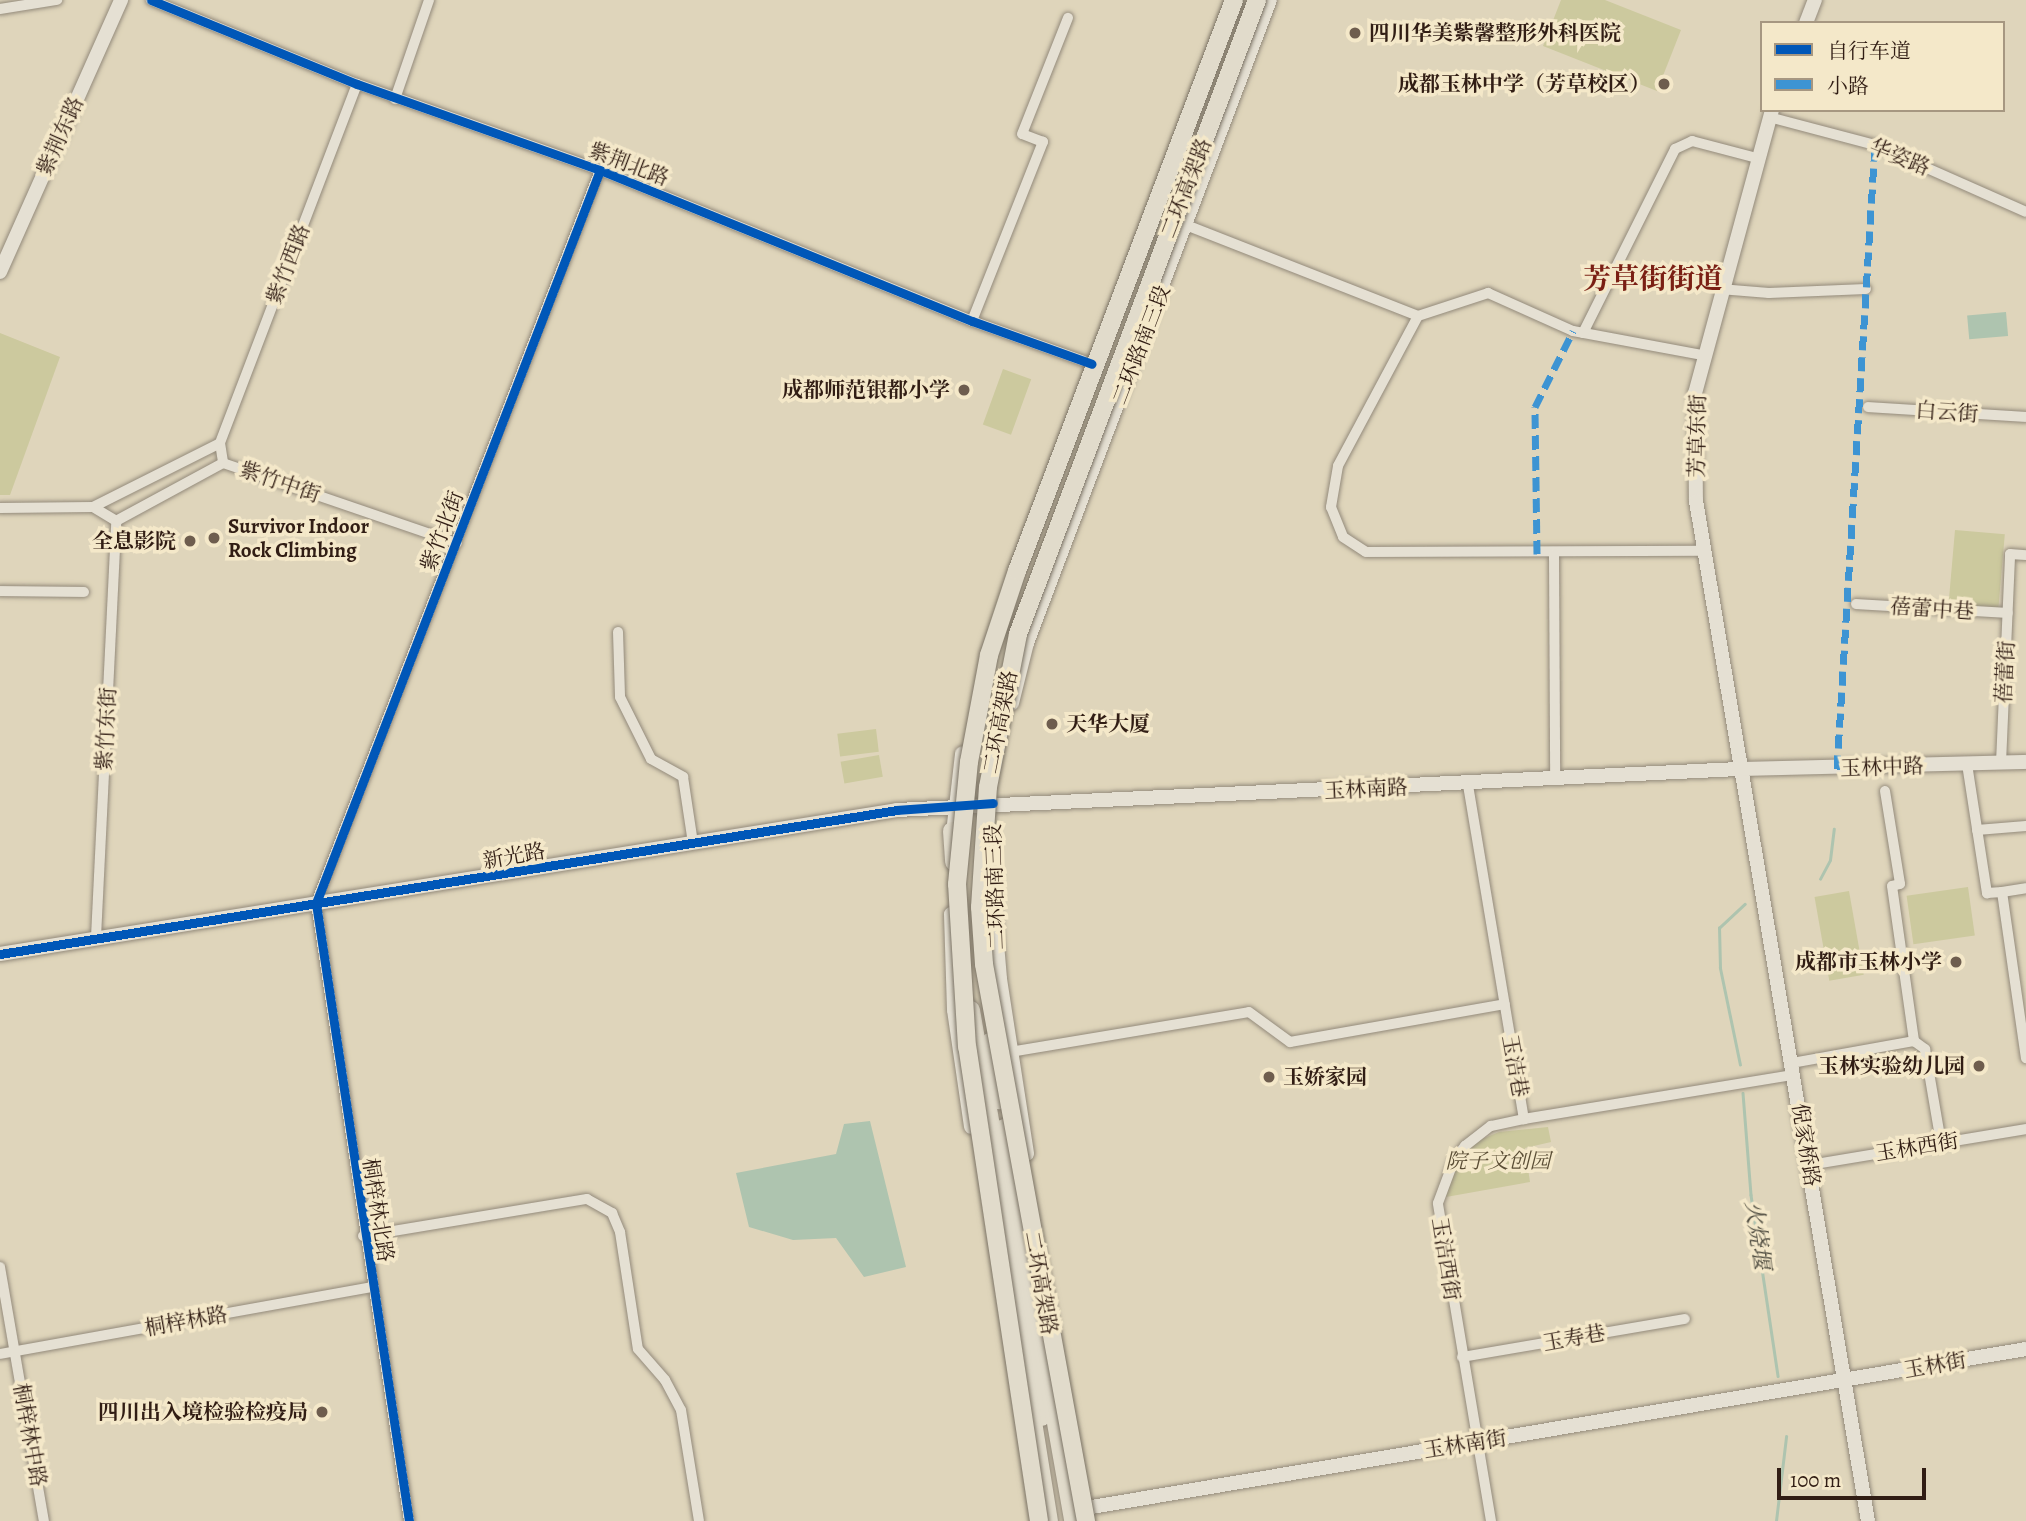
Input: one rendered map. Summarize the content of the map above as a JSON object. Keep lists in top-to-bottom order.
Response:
{
  "streets": {
    "highway": ["二环高架路"],
    "main road": [
      "紫荆东路",
      "二环路南三段",
      "芳草东街",
      "玉林中路",
      "玉林南路",
      "新光路",
      "倪家桥路",
      "玉林街",
      "玉林南街"
    ],
    "street": [
      "华姿路",
      "紫荆北路",
      "紫竹西路",
      "白云街",
      "紫竹中街",
      "紫竹北街",
      "蓓蕾中巷",
      "蓓蕾街",
      "紫竹东街",
      "玉洁巷",
      "玉林西街",
      "桐梓林北路",
      "玉洁西街",
      "桐梓林路",
      "玉寿巷",
      "桐梓林中路"
    ]
  },
  "crossings": [
    ["华姿路", "芳草东街"],
    ["紫荆北路", "紫竹西路"],
    ["紫荆北路", "二环路南三段"],
    ["紫荆北路", "紫竹北街"],
    ["二环高架路", "二环路南三段"],
    ["二环高架路", "玉林南街"],
    ["紫竹西路", "紫竹中街"],
    ["二环路南三段", "玉林南路"],
    ["二环路南三段", "新光路"],
    ["二环路南三段", "玉林南街"],
    ["芳草东街", "玉林中路"],
    ["芳草东街", "玉林南路"],
    ["芳草东街", "倪家桥路"],
    ["紫竹中街", "紫竹北街"],
    ["紫竹中街", "紫竹东街"],
    ["紫竹北街", "新光路"],
    ["紫竹北街", "桐梓林北路"],
    ["蓓蕾中巷", "蓓蕾街"],
    ["蓓蕾街", "玉林中路"],
    ["紫竹东街", "新光路"],
    ["玉林中路", "玉林南路"],
    ["玉林中路", "倪家桥路"],
    ["玉林南路", "新光路"],
    ["玉林南路", "玉洁巷"],
    ["玉林南路", "倪家桥路"],
    ["新光路", "桐梓林北路"],
    ["玉洁巷", "倪家桥路"],
    ["玉洁巷", "玉洁西街"],
    ["倪家桥路", "玉林西街"],
    ["倪家桥路", "玉林街"],
    ["倪家桥路", "玉林南街"],
    ["桐梓林北路", "桐梓林路"],
    ["玉洁西街", "玉寿巷"],
    ["玉洁西街", "玉林南街"],
    ["桐梓林路", "桐梓林中路"],
    ["玉林街", "玉林南街"]
  ],
  "districts": ["芳草街街道"],
  "water": ["火烧堰"],
  "parks": ["院子文创园"],
  "places": [
    "四川华美紫馨整形外科医院",
    "成都玉林中学（芳草校区）",
    "成都师范银都小学",
    "Survivor Indoor Rock Climbing",
    "全息影院",
    "天华大厦",
    "成都市玉林小学",
    "玉林实验幼儿园",
    "玉娇家园",
    "四川出入境检验检疫局"
  ],
  "legend": ["自行车道", "小路"],
  "scale_bar": "100 m"
}
